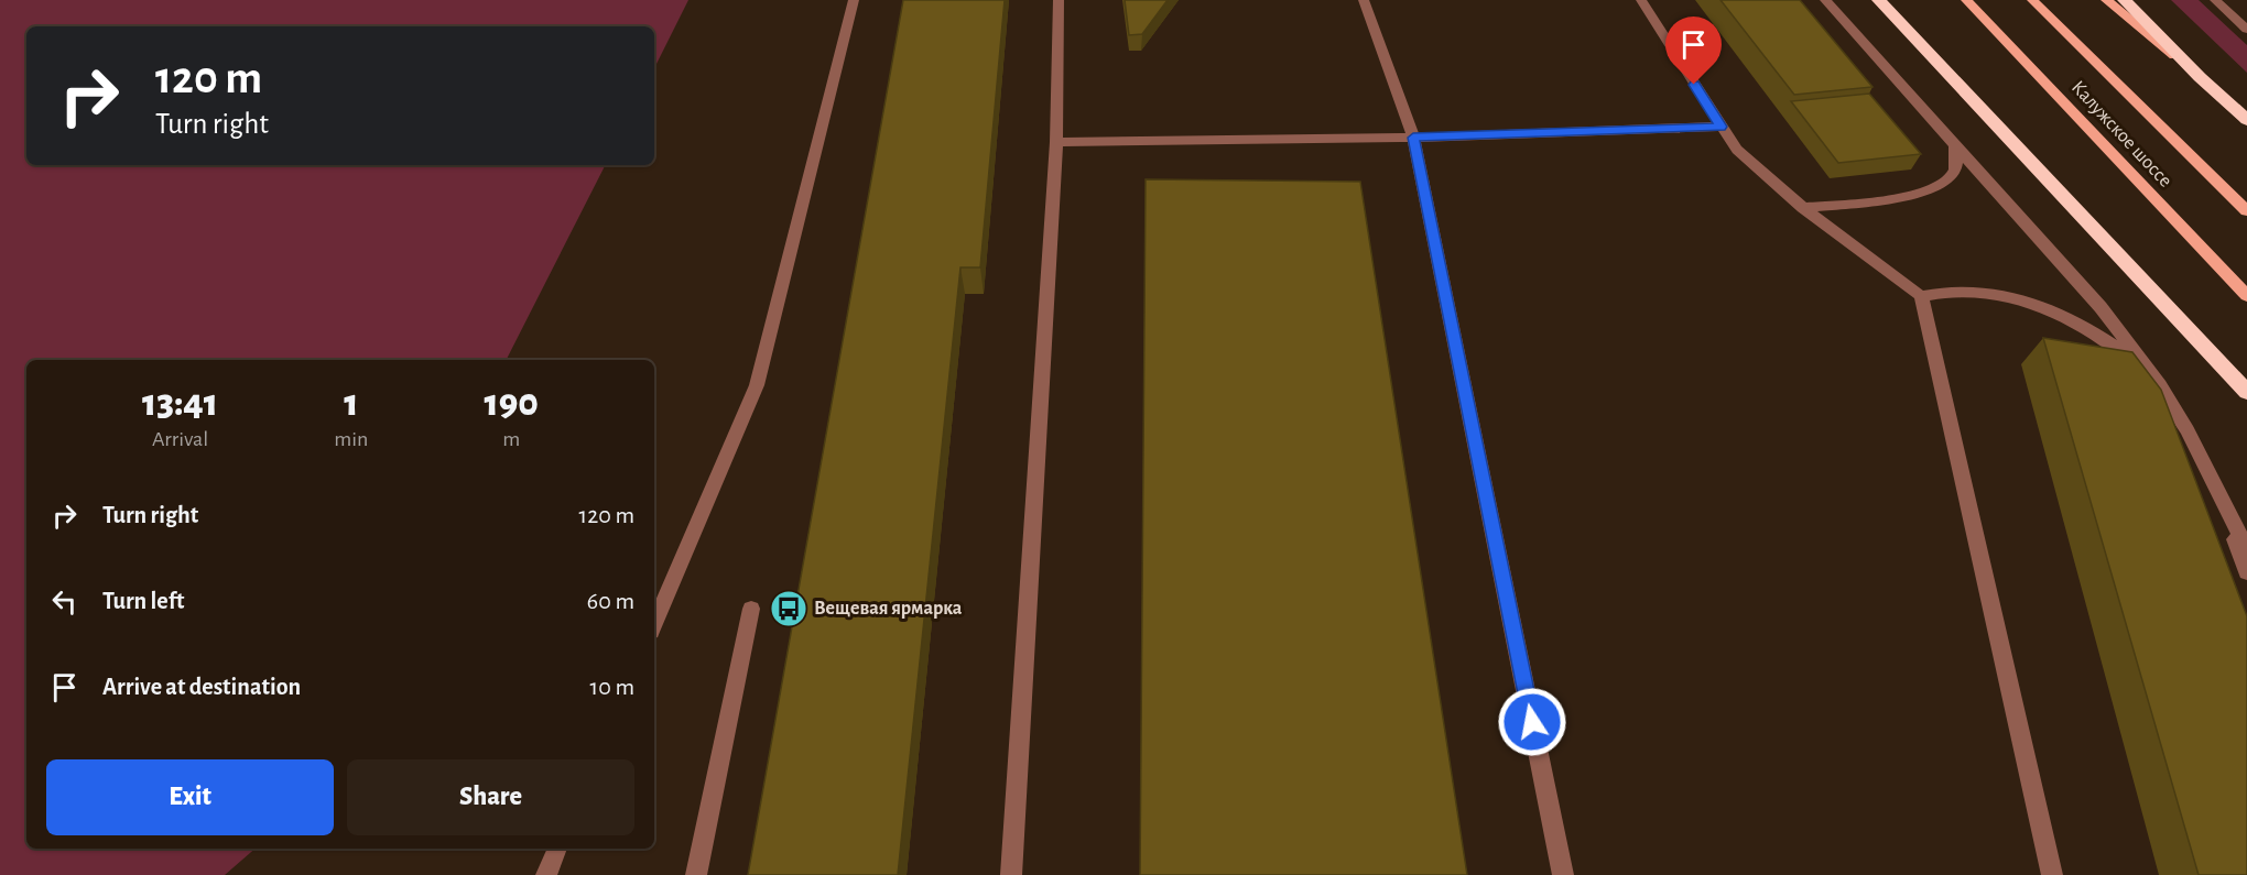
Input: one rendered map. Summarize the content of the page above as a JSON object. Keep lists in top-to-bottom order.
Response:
{
  "streets": {
    "main road": ["Калужское шоссе"]
  },
  "places": {
    "bus stop": ["Вещевая ярмарка"]
  },
  "page": {
    "turn": ["120 m", "Turn right"],
    "eta": [
      "13:41",
      "Arrival",
      "1",
      "min",
      "190",
      "m"
    ],
    "list": [
      {
        "name": "Turn right",
        "value": "120 m"
      },
      {
        "name": "Turn left",
        "value": "60 m"
      },
      {
        "name": "Arrive at destination",
        "value": "10 m"
      }
    ],
    "buttons": ["Exit", "Share"]
  }
}
